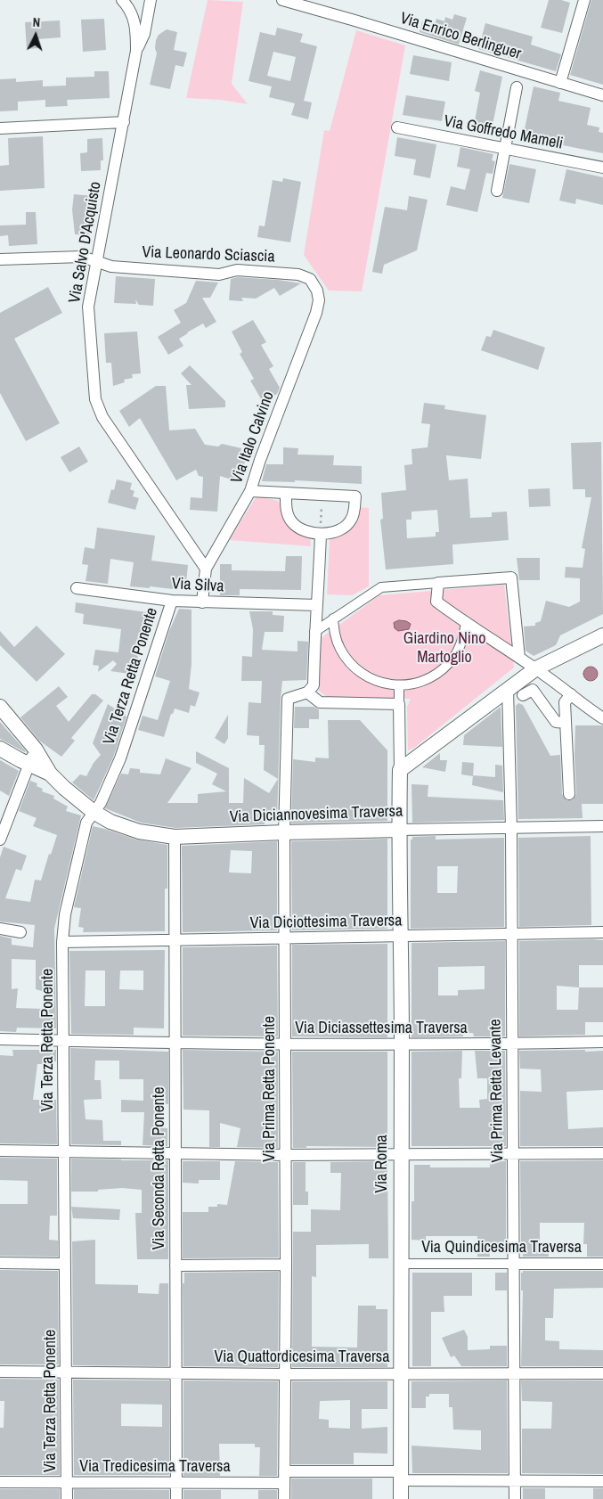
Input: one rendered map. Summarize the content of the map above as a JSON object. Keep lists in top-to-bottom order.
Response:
{
  "streets": {
    "street": [
      "Via Enrico Berlinguer",
      "Via Goffredo Mameli",
      "Via Salvo D'Acquisto",
      "Via Leonardo Sciascia",
      "Via Italo Calvino",
      "Via Silva",
      "Via Terza Retta Ponente",
      "Via Diciannovesima Traversa",
      "Via Diciottesima Traversa",
      "Via Diciassettesima Traversa",
      "Via Prima Retta Ponente",
      "Via Prima Retta Levante",
      "Via Roma",
      "Via Seconda Retta Ponente",
      "Via Quindicesima Traversa",
      "Via Quattordicesima Traversa",
      "Via Tredicesima Traversa"
    ]
  },
  "crossings": [
    ["Via Salvo D'Acquisto", "Via Leonardo Sciascia"],
    ["Via Salvo D'Acquisto", "Via Italo Calvino"],
    ["Via Leonardo Sciascia", "Via Italo Calvino"],
    ["Via Italo Calvino", "Via Silva"],
    ["Via Silva", "Via Terza Retta Ponente"],
    ["Via Terza Retta Ponente", "Via Diciannovesima Traversa"],
    ["Via Terza Retta Ponente", "Via Diciottesima Traversa"],
    ["Via Terza Retta Ponente", "Via Diciassettesima Traversa"],
    ["Via Terza Retta Ponente", "Via Quattordicesima Traversa"],
    ["Via Terza Retta Ponente", "Via Tredicesima Traversa"],
    ["Via Diciannovesima Traversa", "Via Prima Retta Ponente"],
    ["Via Diciannovesima Traversa", "Via Prima Retta Levante"],
    ["Via Diciannovesima Traversa", "Via Roma"],
    ["Via Diciannovesima Traversa", "Via Seconda Retta Ponente"],
    ["Via Diciottesima Traversa", "Via Prima Retta Ponente"],
    ["Via Diciottesima Traversa", "Via Prima Retta Levante"],
    ["Via Diciottesima Traversa", "Via Roma"],
    ["Via Diciottesima Traversa", "Via Seconda Retta Ponente"],
    ["Via Diciassettesima Traversa", "Via Prima Retta Ponente"],
    ["Via Diciassettesima Traversa", "Via Prima Retta Levante"],
    ["Via Diciassettesima Traversa", "Via Roma"],
    ["Via Diciassettesima Traversa", "Via Seconda Retta Ponente"],
    ["Via Prima Retta Ponente", "Via Quattordicesima Traversa"],
    ["Via Prima Retta Ponente", "Via Tredicesima Traversa"],
    ["Via Prima Retta Levante", "Via Quindicesima Traversa"],
    ["Via Prima Retta Levante", "Via Quattordicesima Traversa"],
    ["Via Prima Retta Levante", "Via Tredicesima Traversa"],
    ["Via Roma", "Via Quindicesima Traversa"],
    ["Via Roma", "Via Quattordicesima Traversa"],
    ["Via Roma", "Via Tredicesima Traversa"],
    ["Via Seconda Retta Ponente", "Via Quattordicesima Traversa"],
    ["Via Seconda Retta Ponente", "Via Tredicesima Traversa"]
  ],
  "parks": ["Giardino Nino Martoglio"],
  "north": "top"
}
